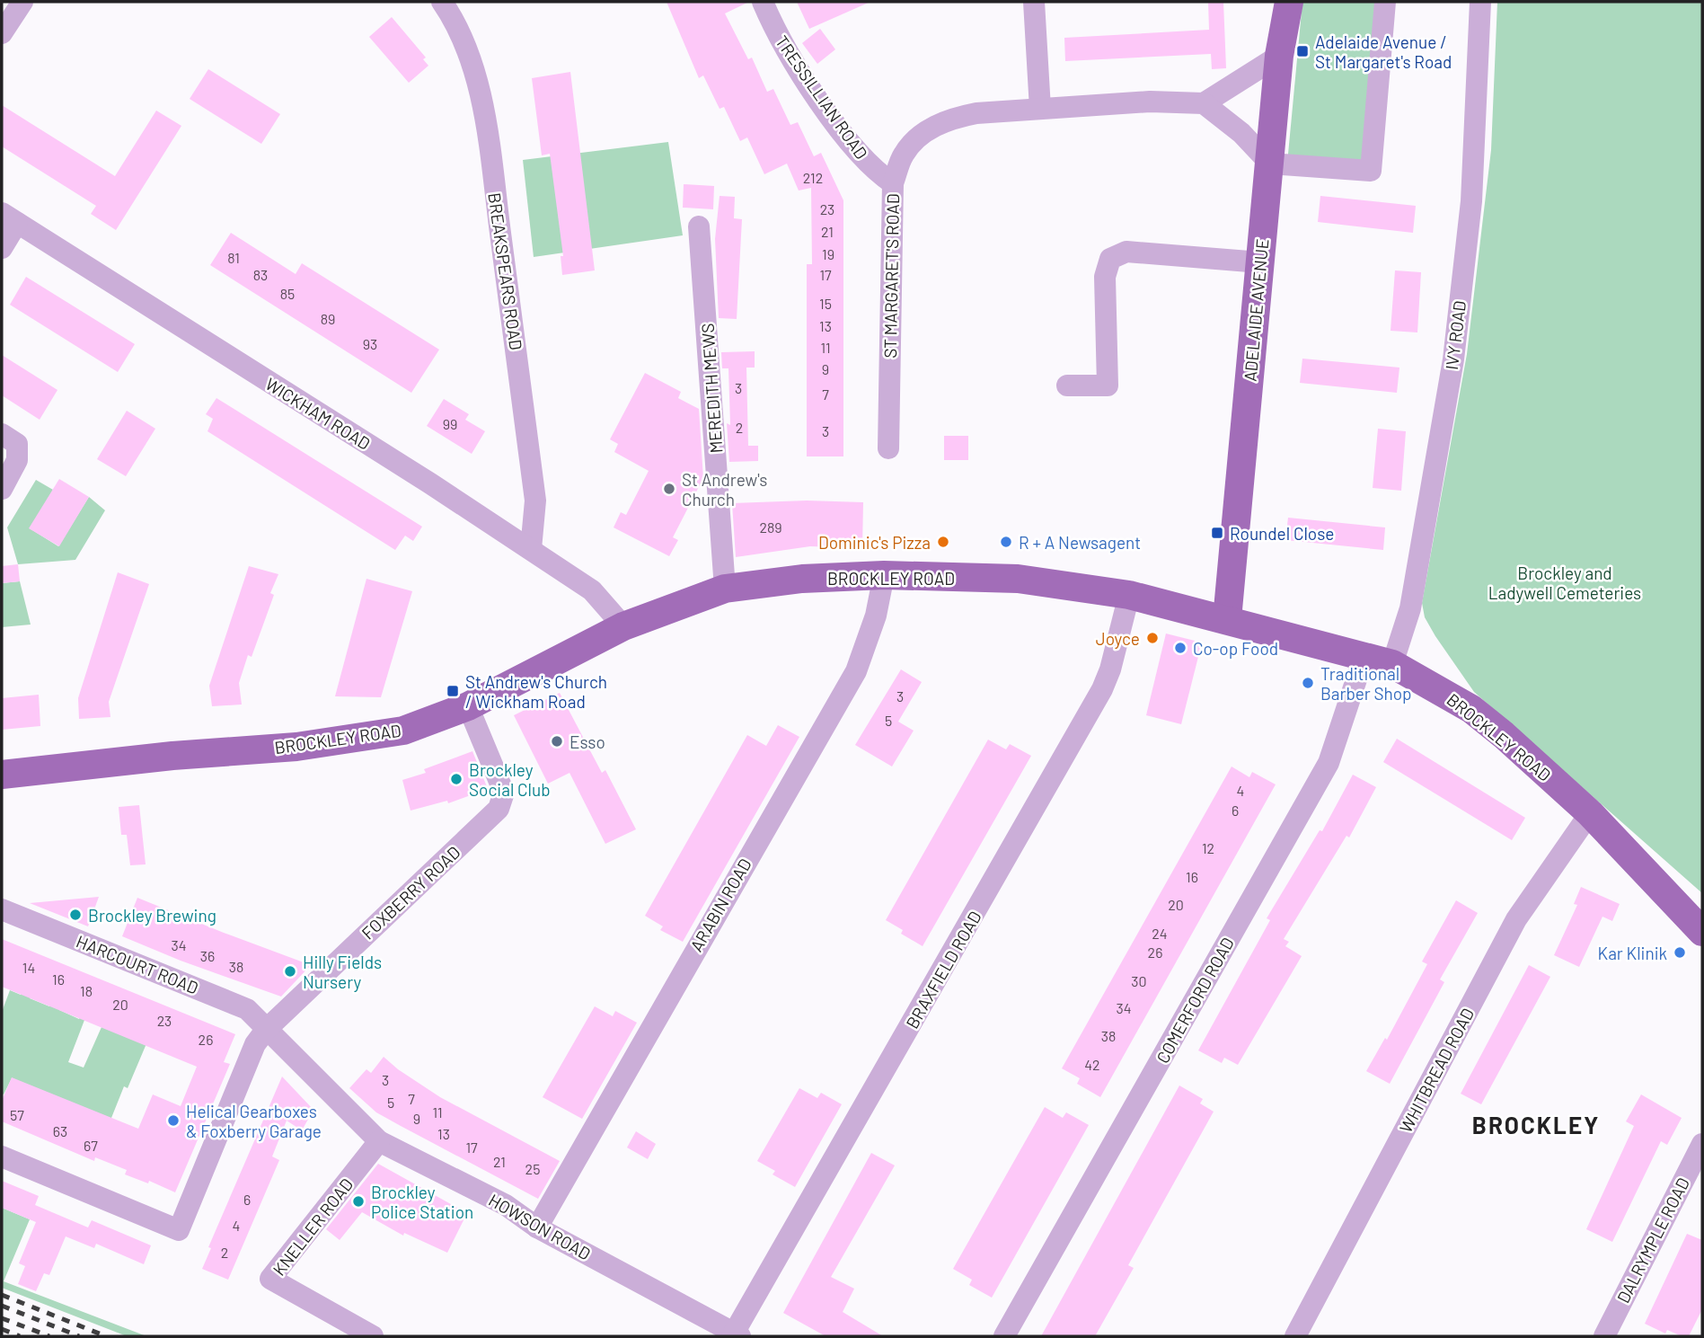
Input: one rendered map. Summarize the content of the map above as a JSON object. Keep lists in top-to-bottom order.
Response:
{
  "streets": {
    "main road": ["ADELAIDE AVENUE", "BROCKLEY ROAD"],
    "street": [
      "TRESSILLIAN ROAD",
      "BREAKSPEARS ROAD",
      "ST MARGARET'S ROAD",
      "IVY ROAD",
      "MEREDITH MEWS",
      "WICKHAM ROAD",
      "FOXBERRY ROAD",
      "ARABIN ROAD",
      "HARCOURT ROAD",
      "BRAXFIELD ROAD",
      "COMERFORD ROAD",
      "WHITBREAD ROAD",
      "KNELLER ROAD",
      "HOWSON ROAD",
      "DALRYMPLE ROAD"
    ]
  },
  "crossings": [
    ["TRESSILLIAN ROAD", "ST MARGARET'S ROAD"],
    ["BREAKSPEARS ROAD", "WICKHAM ROAD"],
    ["ADELAIDE AVENUE", "BROCKLEY ROAD"],
    ["IVY ROAD", "BROCKLEY ROAD"],
    ["MEREDITH MEWS", "BROCKLEY ROAD"],
    ["WICKHAM ROAD", "BROCKLEY ROAD"],
    ["BROCKLEY ROAD", "FOXBERRY ROAD"],
    ["BROCKLEY ROAD", "ARABIN ROAD"],
    ["BROCKLEY ROAD", "BRAXFIELD ROAD"],
    ["BROCKLEY ROAD", "COMERFORD ROAD"],
    ["BROCKLEY ROAD", "WHITBREAD ROAD"],
    ["FOXBERRY ROAD", "HARCOURT ROAD"],
    ["FOXBERRY ROAD", "HOWSON ROAD"],
    ["ARABIN ROAD", "HOWSON ROAD"],
    ["HARCOURT ROAD", "HOWSON ROAD"],
    ["BRAXFIELD ROAD", "HOWSON ROAD"],
    ["KNELLER ROAD", "HOWSON ROAD"]
  ],
  "districts": ["BROCKLEY"],
  "parks": ["Brockley and Ladywell Cemeteries"],
  "places": {
    "transit": ["Adelaide Avenue / St Margaret's Road", "Roundel Close", "St Andrew's Church / Wickham Road"],
    "other": [
      "St Andrew's Church",
      "Dominic's Pizza",
      "R + A Newsagent",
      "Joyce",
      "Co-op Food",
      "Traditional Barber Shop",
      "Esso",
      "Brockley Social Club",
      "Brockley Brewing",
      "Kar Klinik",
      "Hilly Fields Nursery",
      "Helical Gearboxes & Foxberry Garage",
      "Brockley Police Station"
    ]
  },
  "house_numbers": [
    "212",
    "23",
    "21",
    "19",
    "81",
    "83",
    "17",
    "85",
    "15",
    "89",
    "13",
    "93",
    "11",
    "9",
    "3",
    "7",
    "99",
    "2",
    "3",
    "289",
    "3",
    "5",
    "4",
    "6",
    "12",
    "16",
    "20",
    "24",
    "34",
    "26",
    "36",
    "38",
    "14",
    "16",
    "30",
    "18",
    "20",
    "34",
    "23",
    "38",
    "26",
    "42",
    "3",
    "7",
    "5",
    "11",
    "57",
    "9",
    "63",
    "13",
    "67",
    "17",
    "21",
    "25",
    "6",
    "4",
    "2"
  ]
}
